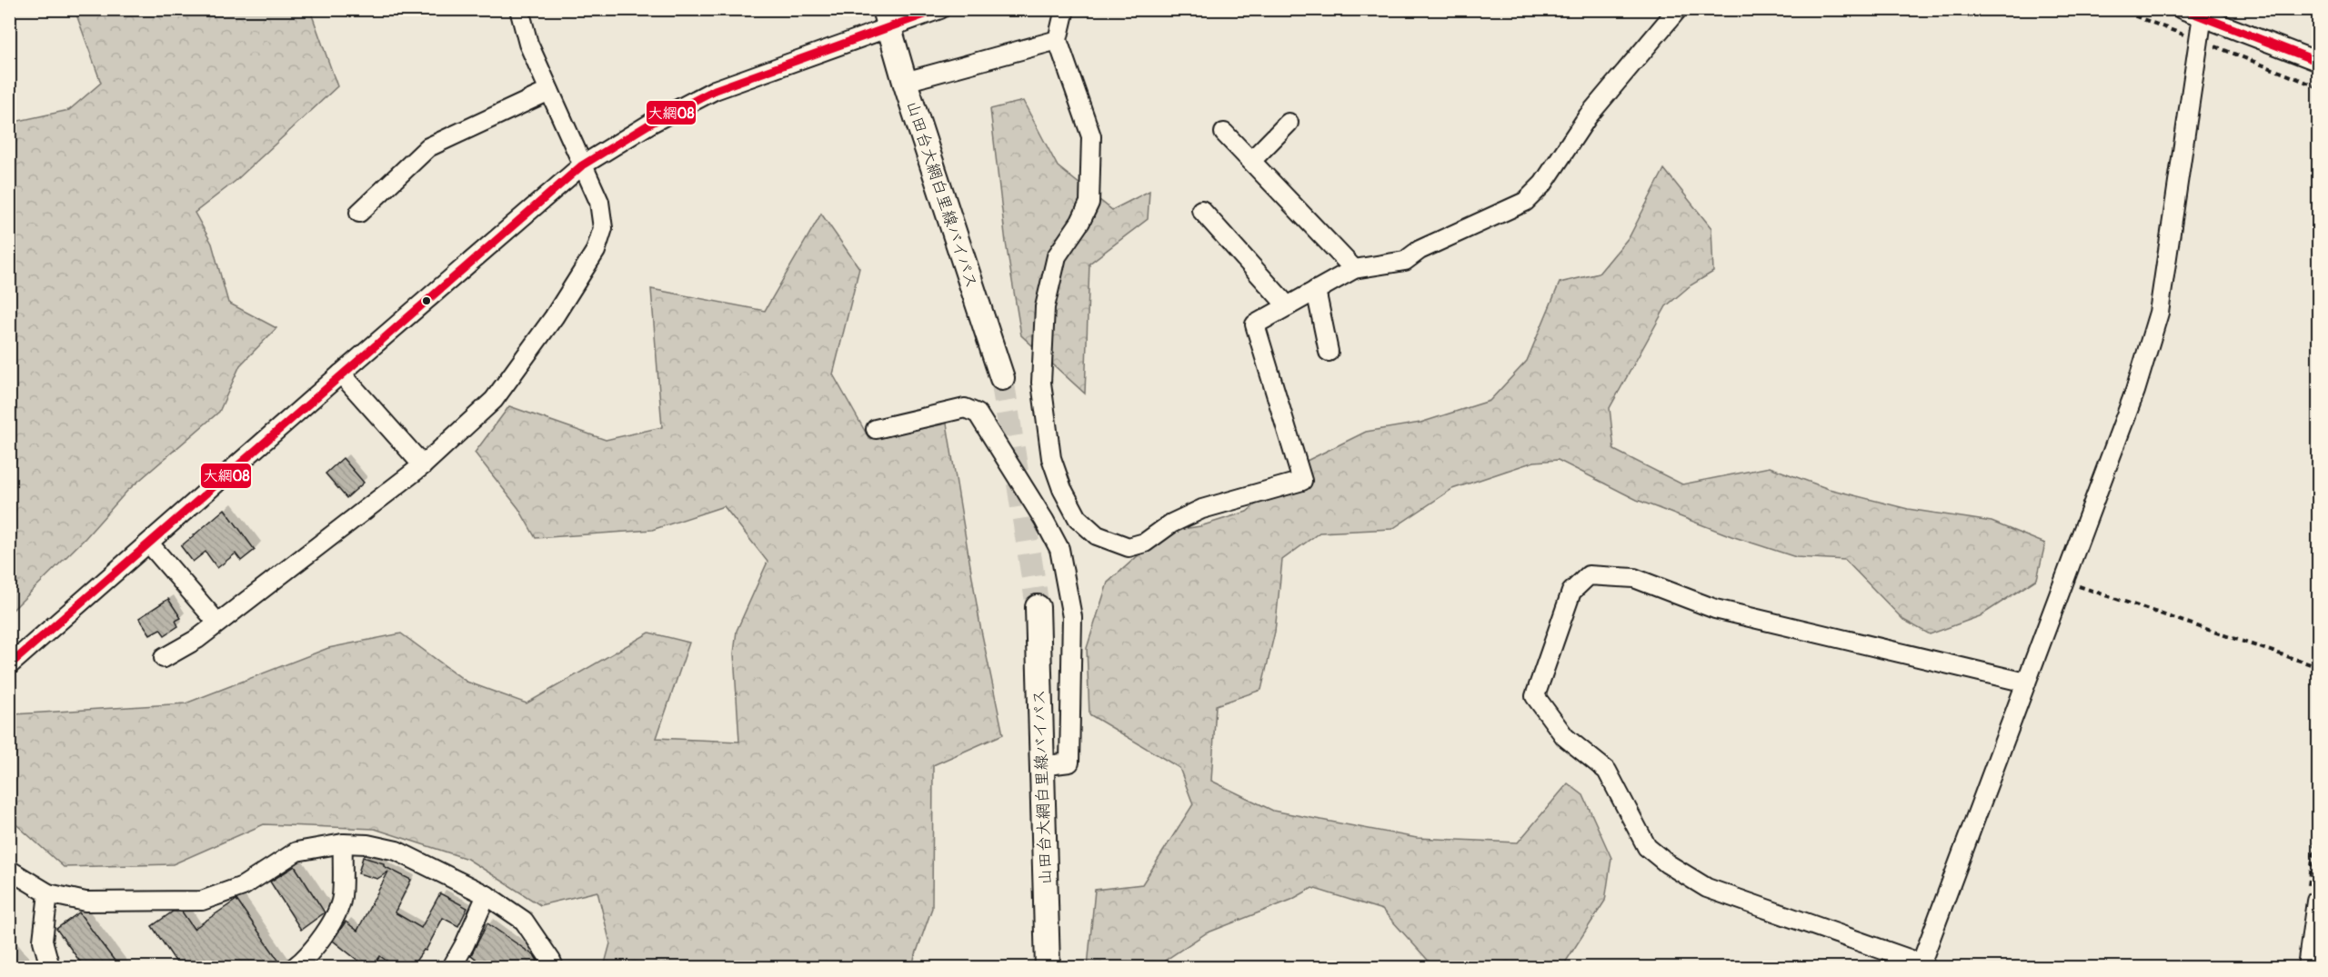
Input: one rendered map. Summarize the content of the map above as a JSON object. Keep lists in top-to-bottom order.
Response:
{
  "streets": {
    "main road": ["山田台大網白里線バイパス"]
  },
  "lines": ["transit line 大網08"]
}
